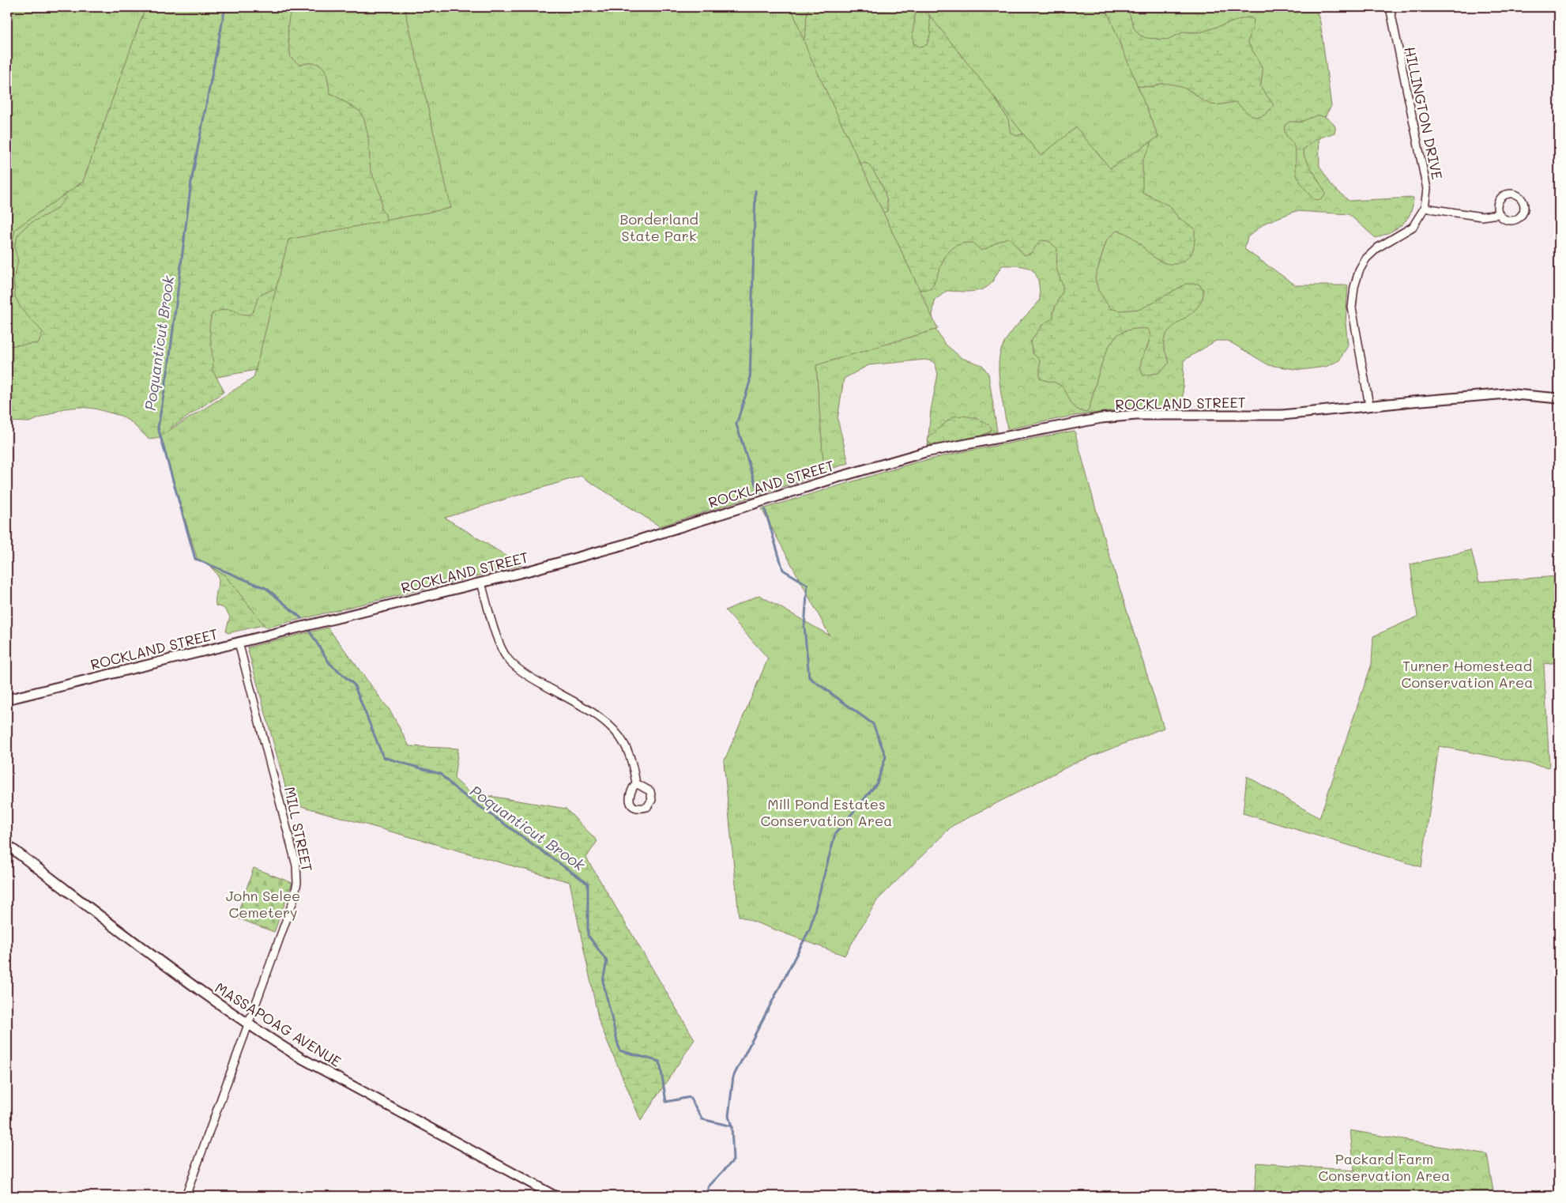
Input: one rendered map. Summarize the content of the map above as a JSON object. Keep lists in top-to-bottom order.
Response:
{
  "streets": {
    "street": [
      "HILLINGTON DRIVE",
      "ROCKLAND STREET",
      "MILL STREET",
      "MASSAPOAG AVENUE"
    ]
  },
  "crossings": [
    ["HILLINGTON DRIVE", "ROCKLAND STREET"],
    ["ROCKLAND STREET", "MILL STREET"],
    ["MILL STREET", "MASSAPOAG AVENUE"]
  ],
  "water": ["Poquanticut Brook"],
  "parks": [
    "Borderland State Park",
    "Turner Homestead Conservation Area",
    "Mill Pond Estates Conservation Area",
    "John Selee Cemetery",
    "Packard Farm Conservation Area"
  ]
}
